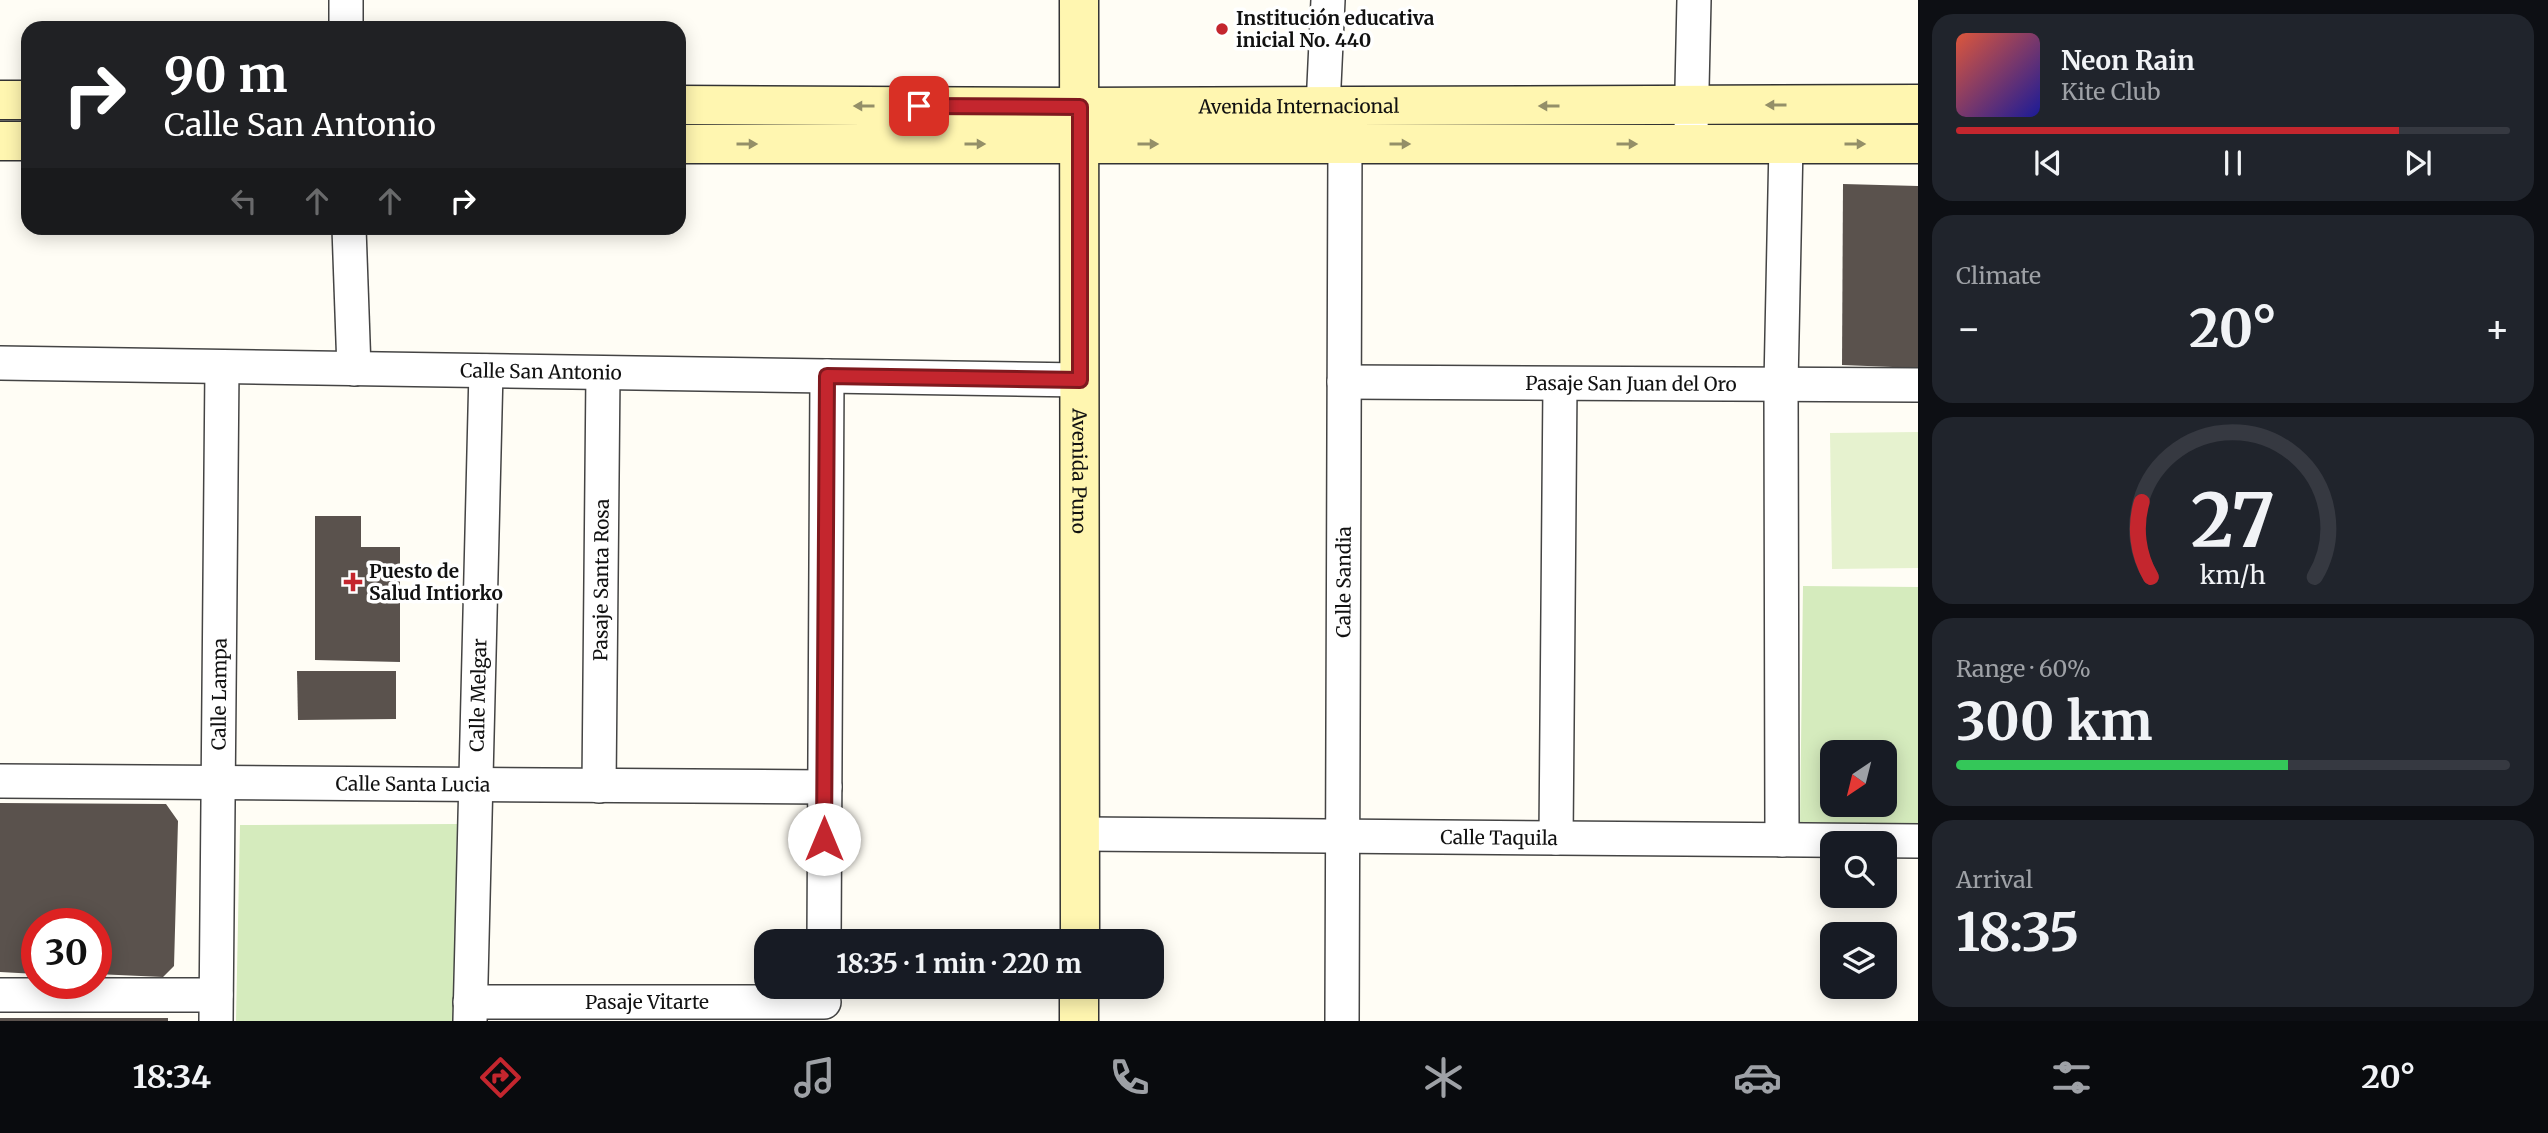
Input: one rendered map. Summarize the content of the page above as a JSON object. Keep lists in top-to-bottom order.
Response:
{
  "streets": {
    "main road": ["Avenida Internacional", "Avenida Puno"],
    "street": [
      "Calle San Antonio",
      "Pasaje San Juan del Oro",
      "Pasaje Santa Rosa",
      "Calle Sandia",
      "Calle Lampa",
      "Calle Melgar",
      "Calle Santa Lucia",
      "Calle Taquila",
      "Pasaje Vitarte"
    ]
  },
  "crossings": [
    ["Avenida Internacional", "Avenida Puno"],
    ["Avenida Internacional", "Calle Sandia"],
    ["Calle San Antonio", "Avenida Puno"],
    ["Calle San Antonio", "Pasaje Santa Rosa"],
    ["Calle San Antonio", "Calle Lampa"],
    ["Calle San Antonio", "Calle Melgar"],
    ["Pasaje San Juan del Oro", "Calle Sandia"],
    ["Avenida Puno", "Calle Taquila"],
    ["Pasaje Santa Rosa", "Calle Santa Lucia"],
    ["Calle Sandia", "Calle Taquila"],
    ["Calle Lampa", "Calle Santa Lucia"],
    ["Calle Melgar", "Calle Santa Lucia"],
    ["Calle Melgar", "Pasaje Vitarte"]
  ],
  "places": {
    "other": ["Institución educativa inicial No. 440"],
    "health": ["Puesto de Salud Intiorko"]
  },
  "north": "bottom left",
  "page": {
    "turn": ["90 m", "Calle San Antonio"],
    "song": ["Neon Rain", "Kite Club"],
    "tile": [
      "Climate",
      ["Range · 60%", "300 km"],
      ["Arrival", "18:35"]
    ],
    "heat": ["−", "20°", "+"],
    "limit": "30",
    "trip": "18:35 · 1 min · 220 m",
    "tabs": ["18:34", "20°"],
    "gauge": ["27", "km/h"]
  }
}
